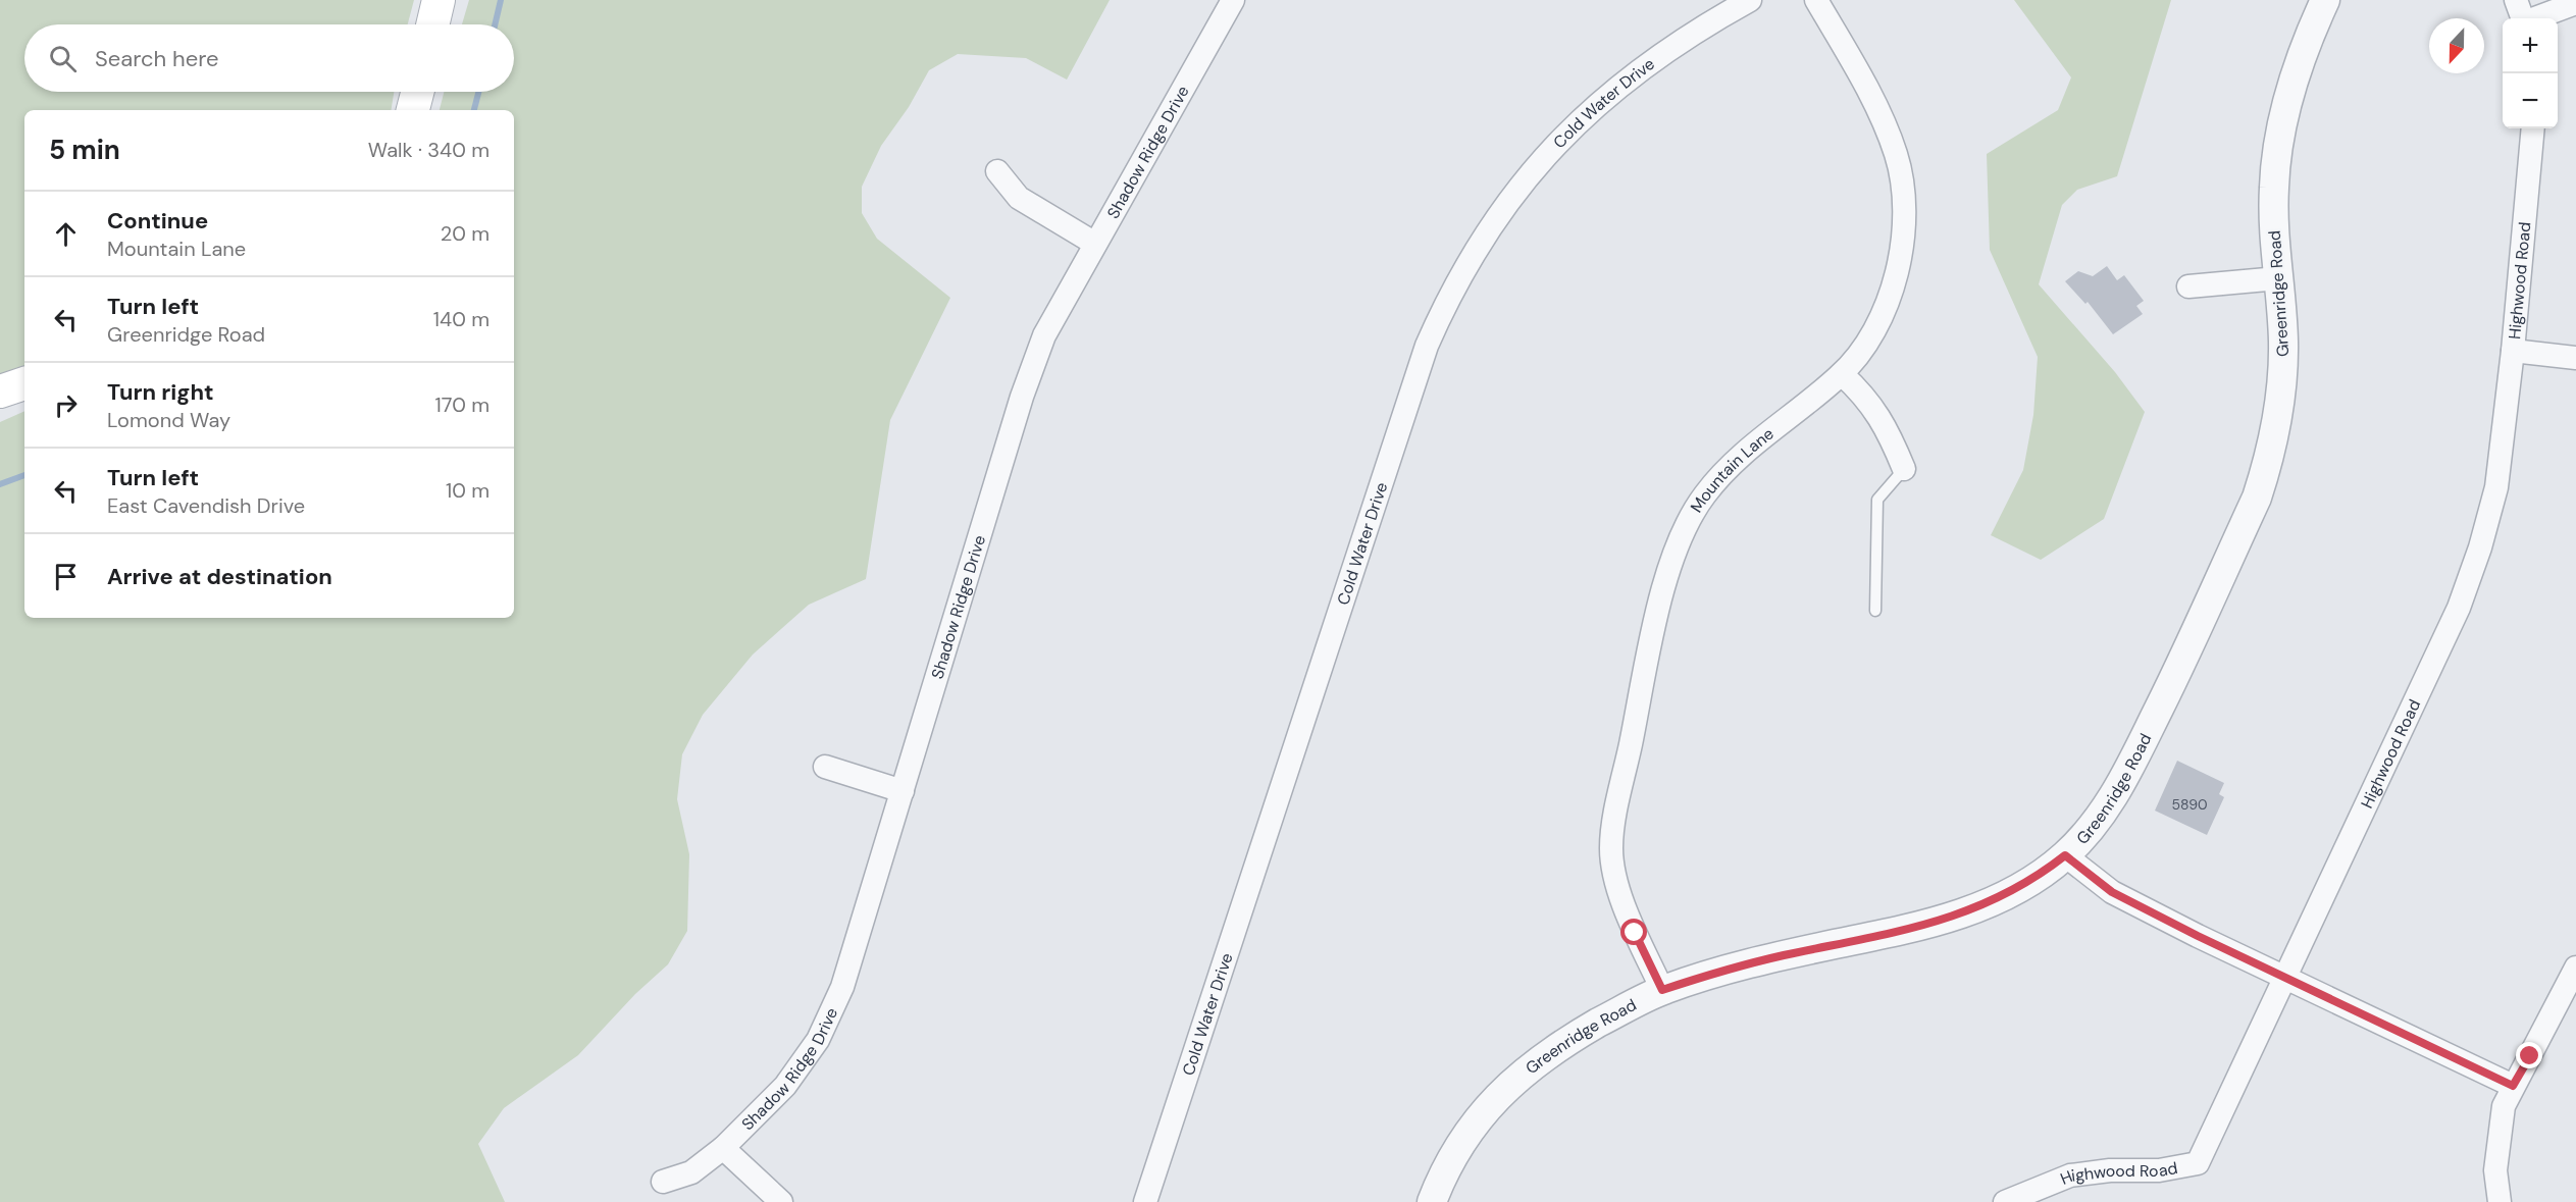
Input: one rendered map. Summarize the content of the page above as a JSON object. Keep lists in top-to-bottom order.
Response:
{
  "streets": {
    "street": [
      "Cold Water Drive",
      "Shadow Ridge Drive",
      "Highwood Road",
      "Greenridge Road",
      "Mountain Lane"
    ]
  },
  "crossings": [
    ["Greenridge Road", "Mountain Lane"]
  ],
  "house_numbers": ["5890"],
  "north": "bottom",
  "page": {
    "map_buttons": ["+", "−"],
    "search": "Search here",
    "heading": ["5 min", "Walk · 340 m"],
    "list": [
      ["Continue", "Mountain Lane", "20 m"],
      ["Turn left", "Greenridge Road", "140 m"],
      ["Turn right", "Lomond Way", "170 m"],
      ["Turn left", "East Cavendish Drive", "10 m"],
      "Arrive at destination"
    ]
  }
}
